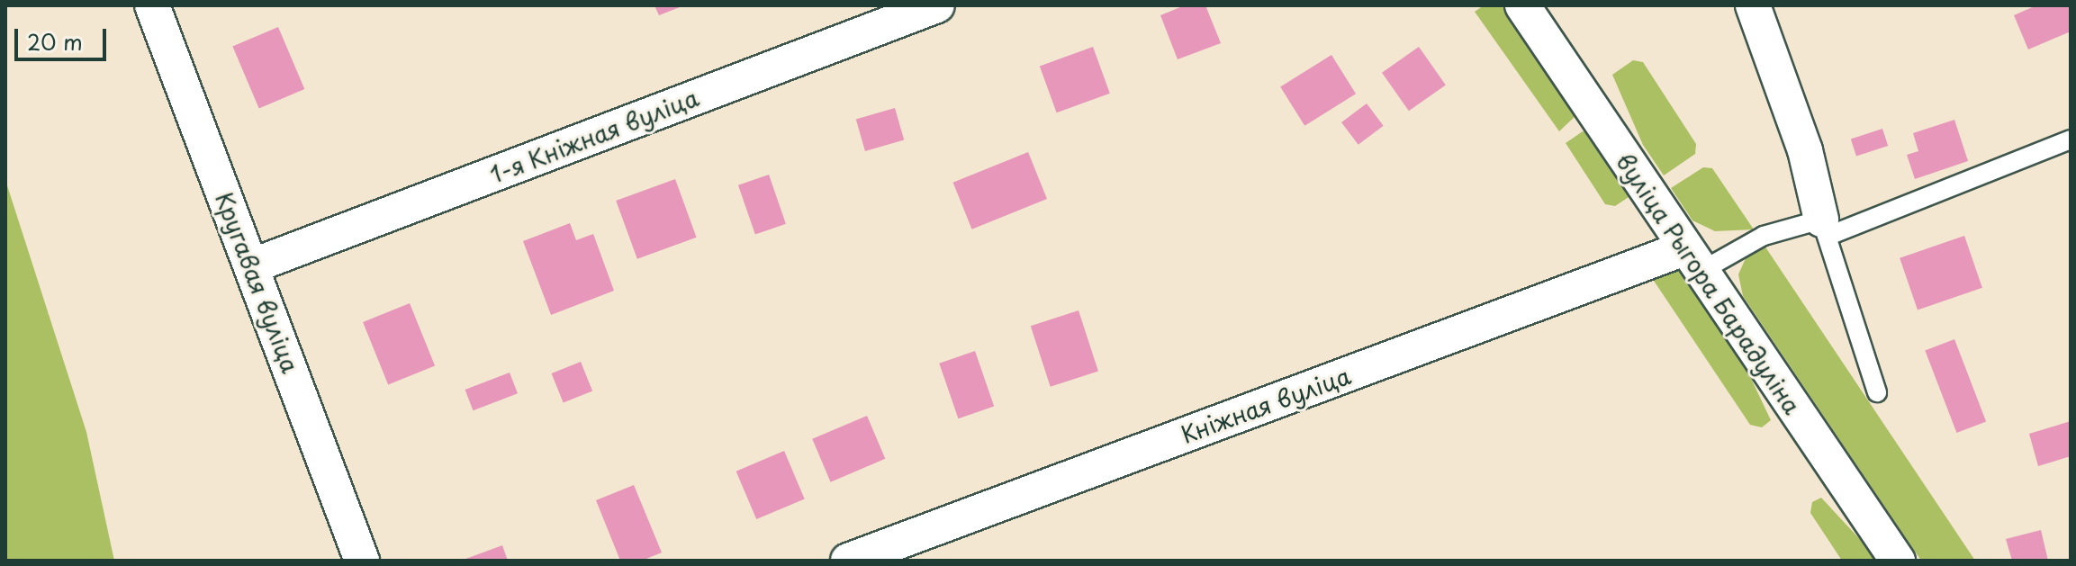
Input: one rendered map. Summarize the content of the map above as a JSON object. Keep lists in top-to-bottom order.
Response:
{
  "streets": {
    "street": [
      "1-я Кніжная вуліца",
      "Кругавая вуліца",
      "вуліца Рыгора Барадуліна",
      "Кніжная вуліца"
    ]
  },
  "crossings": [
    ["1-я Кніжная вуліца", "Кругавая вуліца"],
    ["вуліца Рыгора Барадуліна", "Кніжная вуліца"]
  ],
  "scale_bar": "20 m"
}
